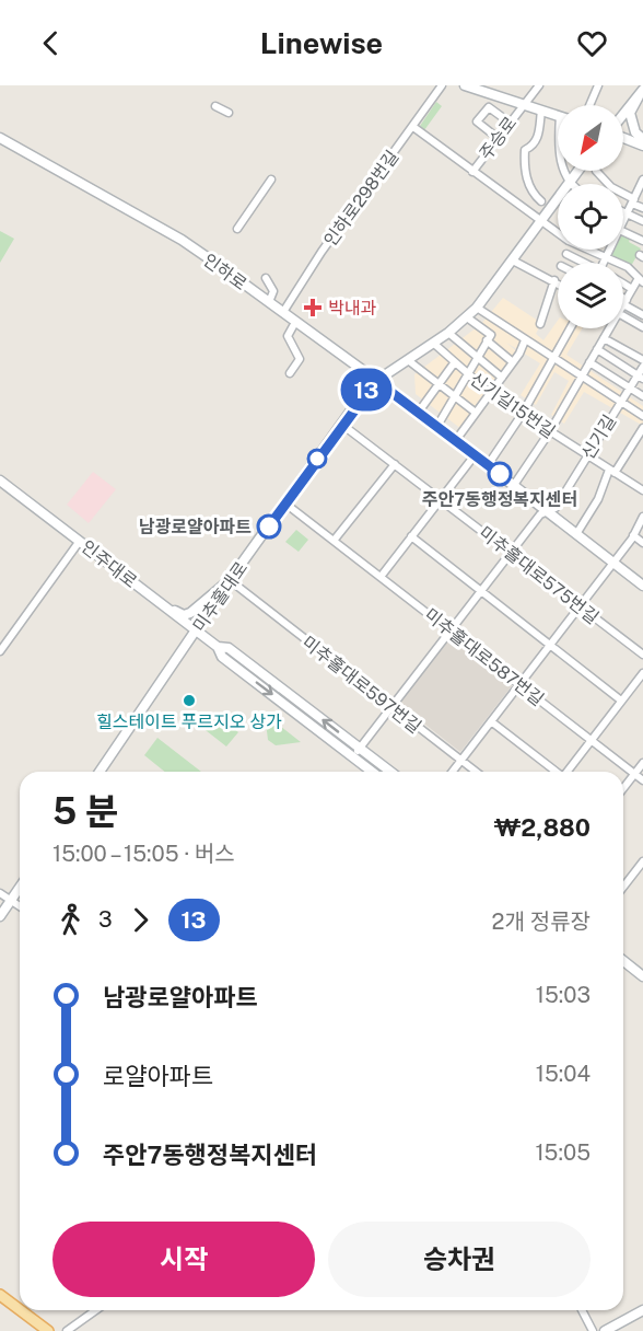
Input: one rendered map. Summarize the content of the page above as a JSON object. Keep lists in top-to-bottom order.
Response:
{
  "streets": {
    "main road": [
      "주승로",
      "인하로",
      "인주대로",
      "미추홀대로"
    ],
    "street": [
      "인하로298번길",
      "신기길15번길",
      "신기길",
      "미추홀대로575번길",
      "미추홀대로587번길",
      "미추홀대로597번길"
    ]
  },
  "crossings": [
    ["인하로298번길", "인하로"],
    ["인하로", "신기길"],
    ["인하로", "미추홀대로"],
    ["신기길15번길", "신기길"],
    ["신기길15번길", "미추홀대로"],
    ["신기길", "인주대로"],
    ["신기길", "미추홀대로575번길"],
    ["신기길", "미추홀대로587번길"],
    ["신기길", "미추홀대로597번길"],
    ["인주대로", "미추홀대로"],
    ["미추홀대로575번길", "미추홀대로"],
    ["미추홀대로", "미추홀대로587번길"],
    ["미추홀대로", "미추홀대로597번길"]
  ],
  "places": {
    "health": ["박내과"],
    "other": ["주안7동행정복지센터", "남광로얄아파트", "힐스테이트 푸르지오 상가"]
  },
  "lines": ["bus line 13"],
  "north": "bottom left",
  "page": {
    "header": "Linewise",
    "on_map": "13",
    "heading": ["5 분", "15:00 – 15:05 · 버스", "₩2,880"],
    "legs": ["3", "13", "2개 정류장"],
    "list": [
      {
        "name": "남광로얄아파트",
        "value": "15:03"
      },
      {
        "name": "로얄아파트",
        "value": "15:04"
      },
      {
        "name": "주안7동행정복지센터",
        "value": "15:05"
      }
    ],
    "buttons": ["시작", "승차권"]
  }
}
